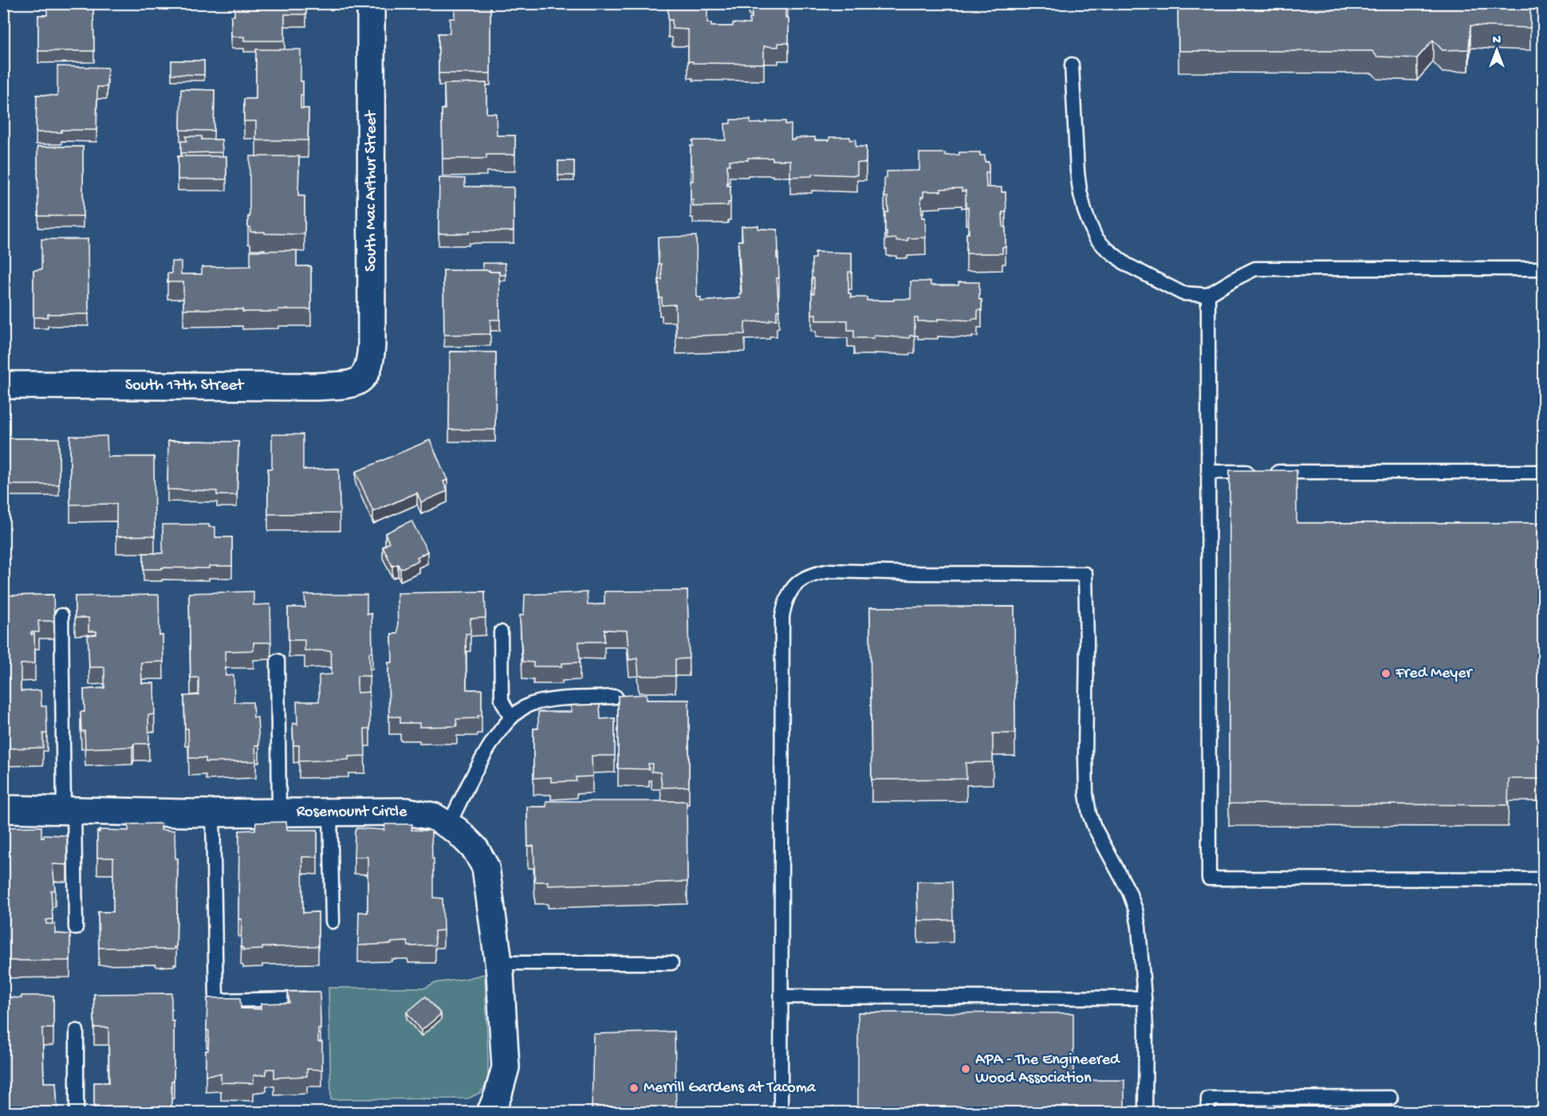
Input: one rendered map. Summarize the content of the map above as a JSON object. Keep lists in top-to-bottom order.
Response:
{
  "streets": {
    "street": ["South Mac Arthur Street", "South 17th Street", "Rosemount Circle"]
  },
  "crossings": [
    ["South Mac Arthur Street", "South 17th Street"]
  ],
  "places": ["Fred Meyer", "APA - The Engineered Wood Association", "Merrill Gardens at Tacoma"],
  "north": "top"
}
